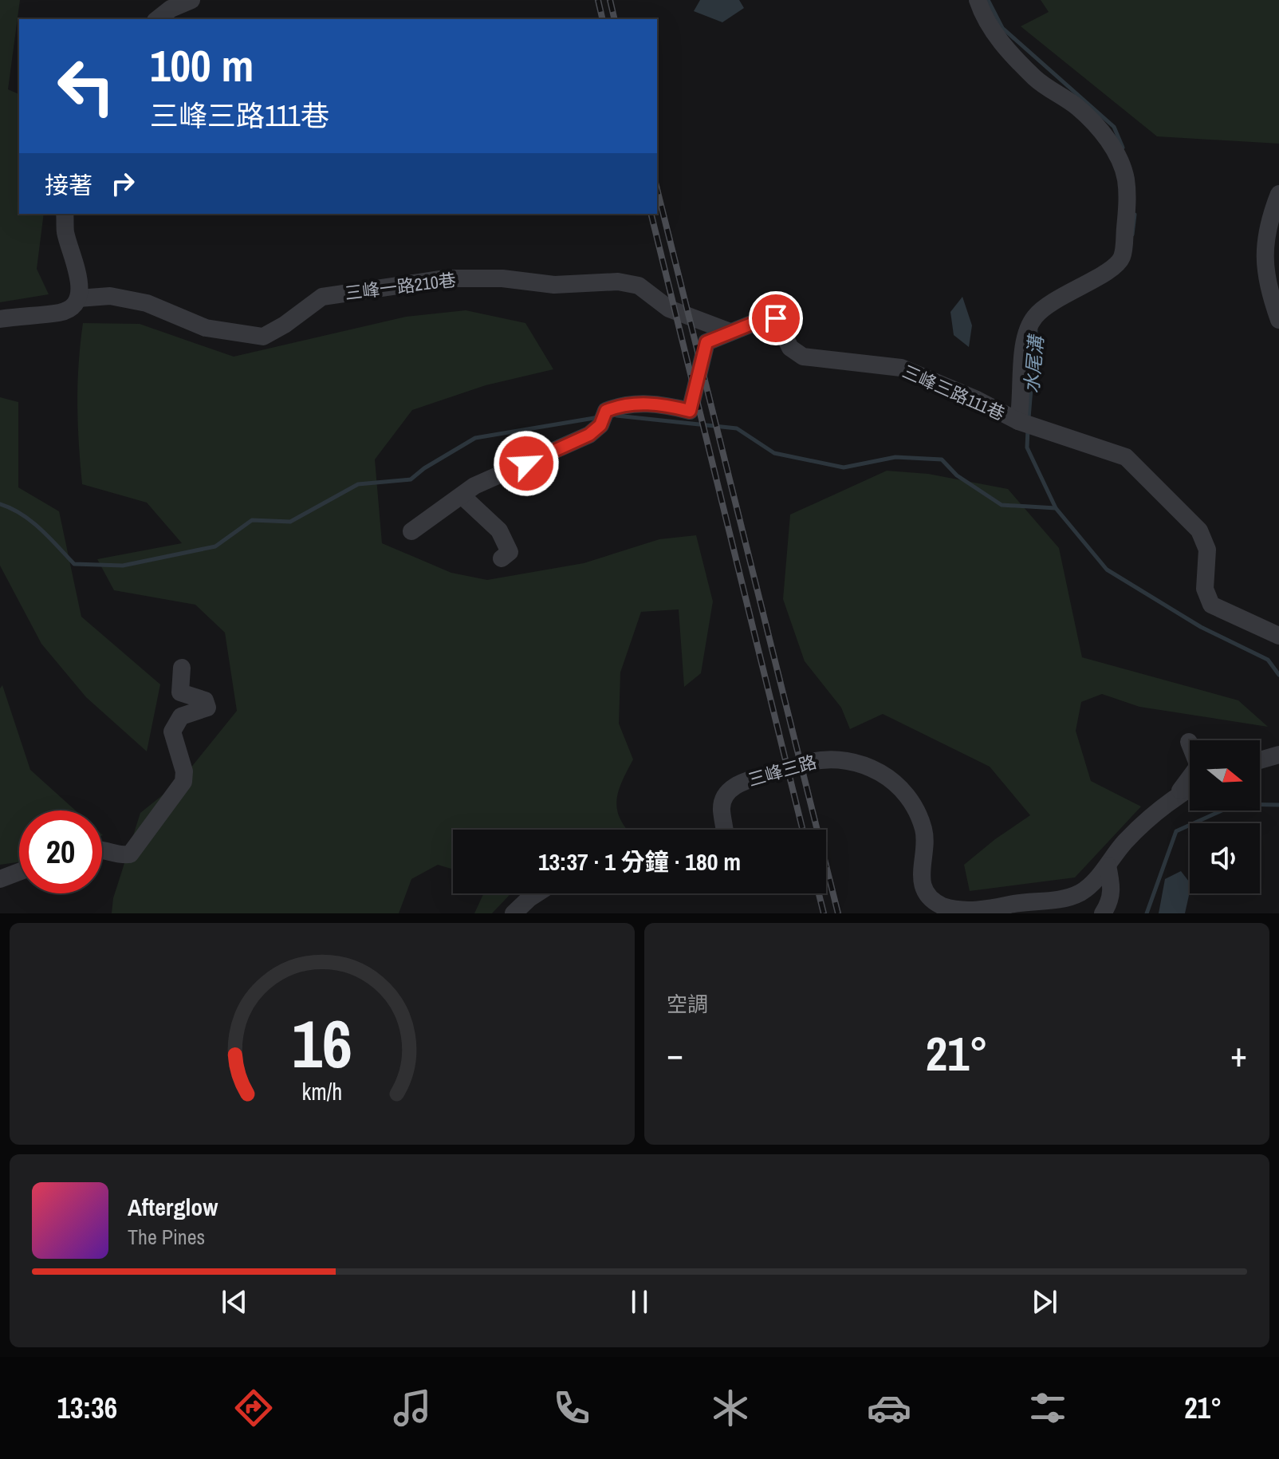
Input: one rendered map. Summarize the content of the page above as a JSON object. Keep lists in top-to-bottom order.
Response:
{
  "streets": {
    "street": ["三峰一路210巷", "三峰三路111巷", "三峰三路"]
  },
  "crossings": [
    ["三峰一路210巷", "三峰三路111巷"]
  ],
  "water": ["水尾溝"],
  "north": "right",
  "page": {
    "turn": ["100 m", "三峰三路111巷"],
    "then": "接著",
    "limit": "20",
    "trip": "13:37 · 1 分鐘 · 180 m",
    "tile": "空調",
    "heat": ["−", "21°", "+"],
    "song": ["Afterglow", "The Pines"],
    "tabs": ["13:36", "21°"],
    "gauge": ["16", "km/h"]
  }
}
